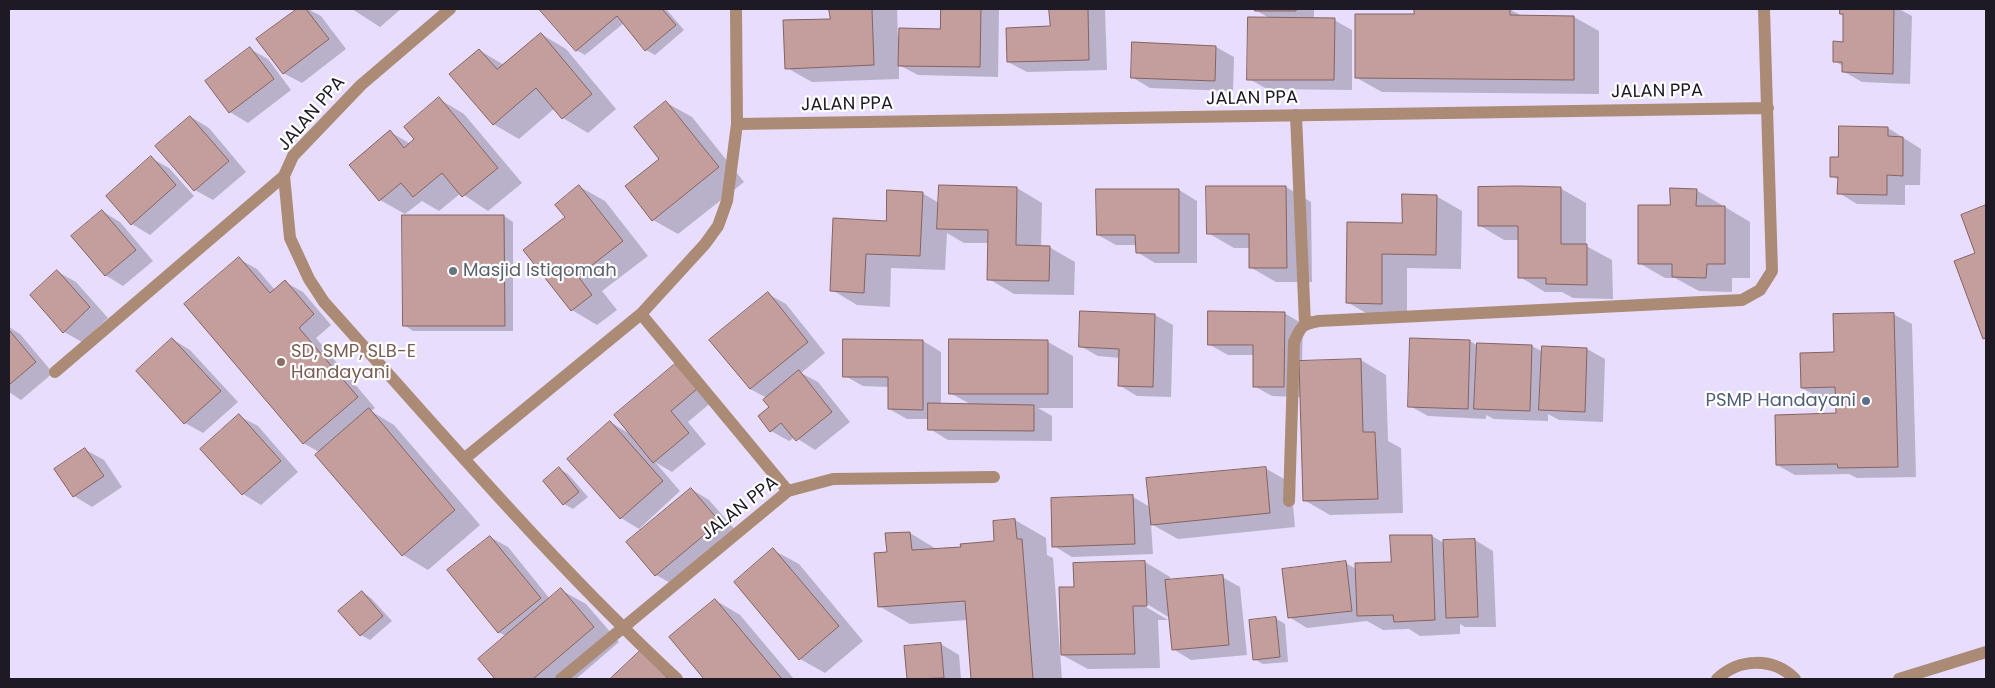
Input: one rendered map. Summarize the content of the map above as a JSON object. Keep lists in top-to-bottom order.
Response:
{
  "streets": {
    "lane": ["JALAN PPA"]
  },
  "places": ["Masjid Istiqomah", "SD, SMP, SLB-E Handayani", "PSMP Handayani"]
}
